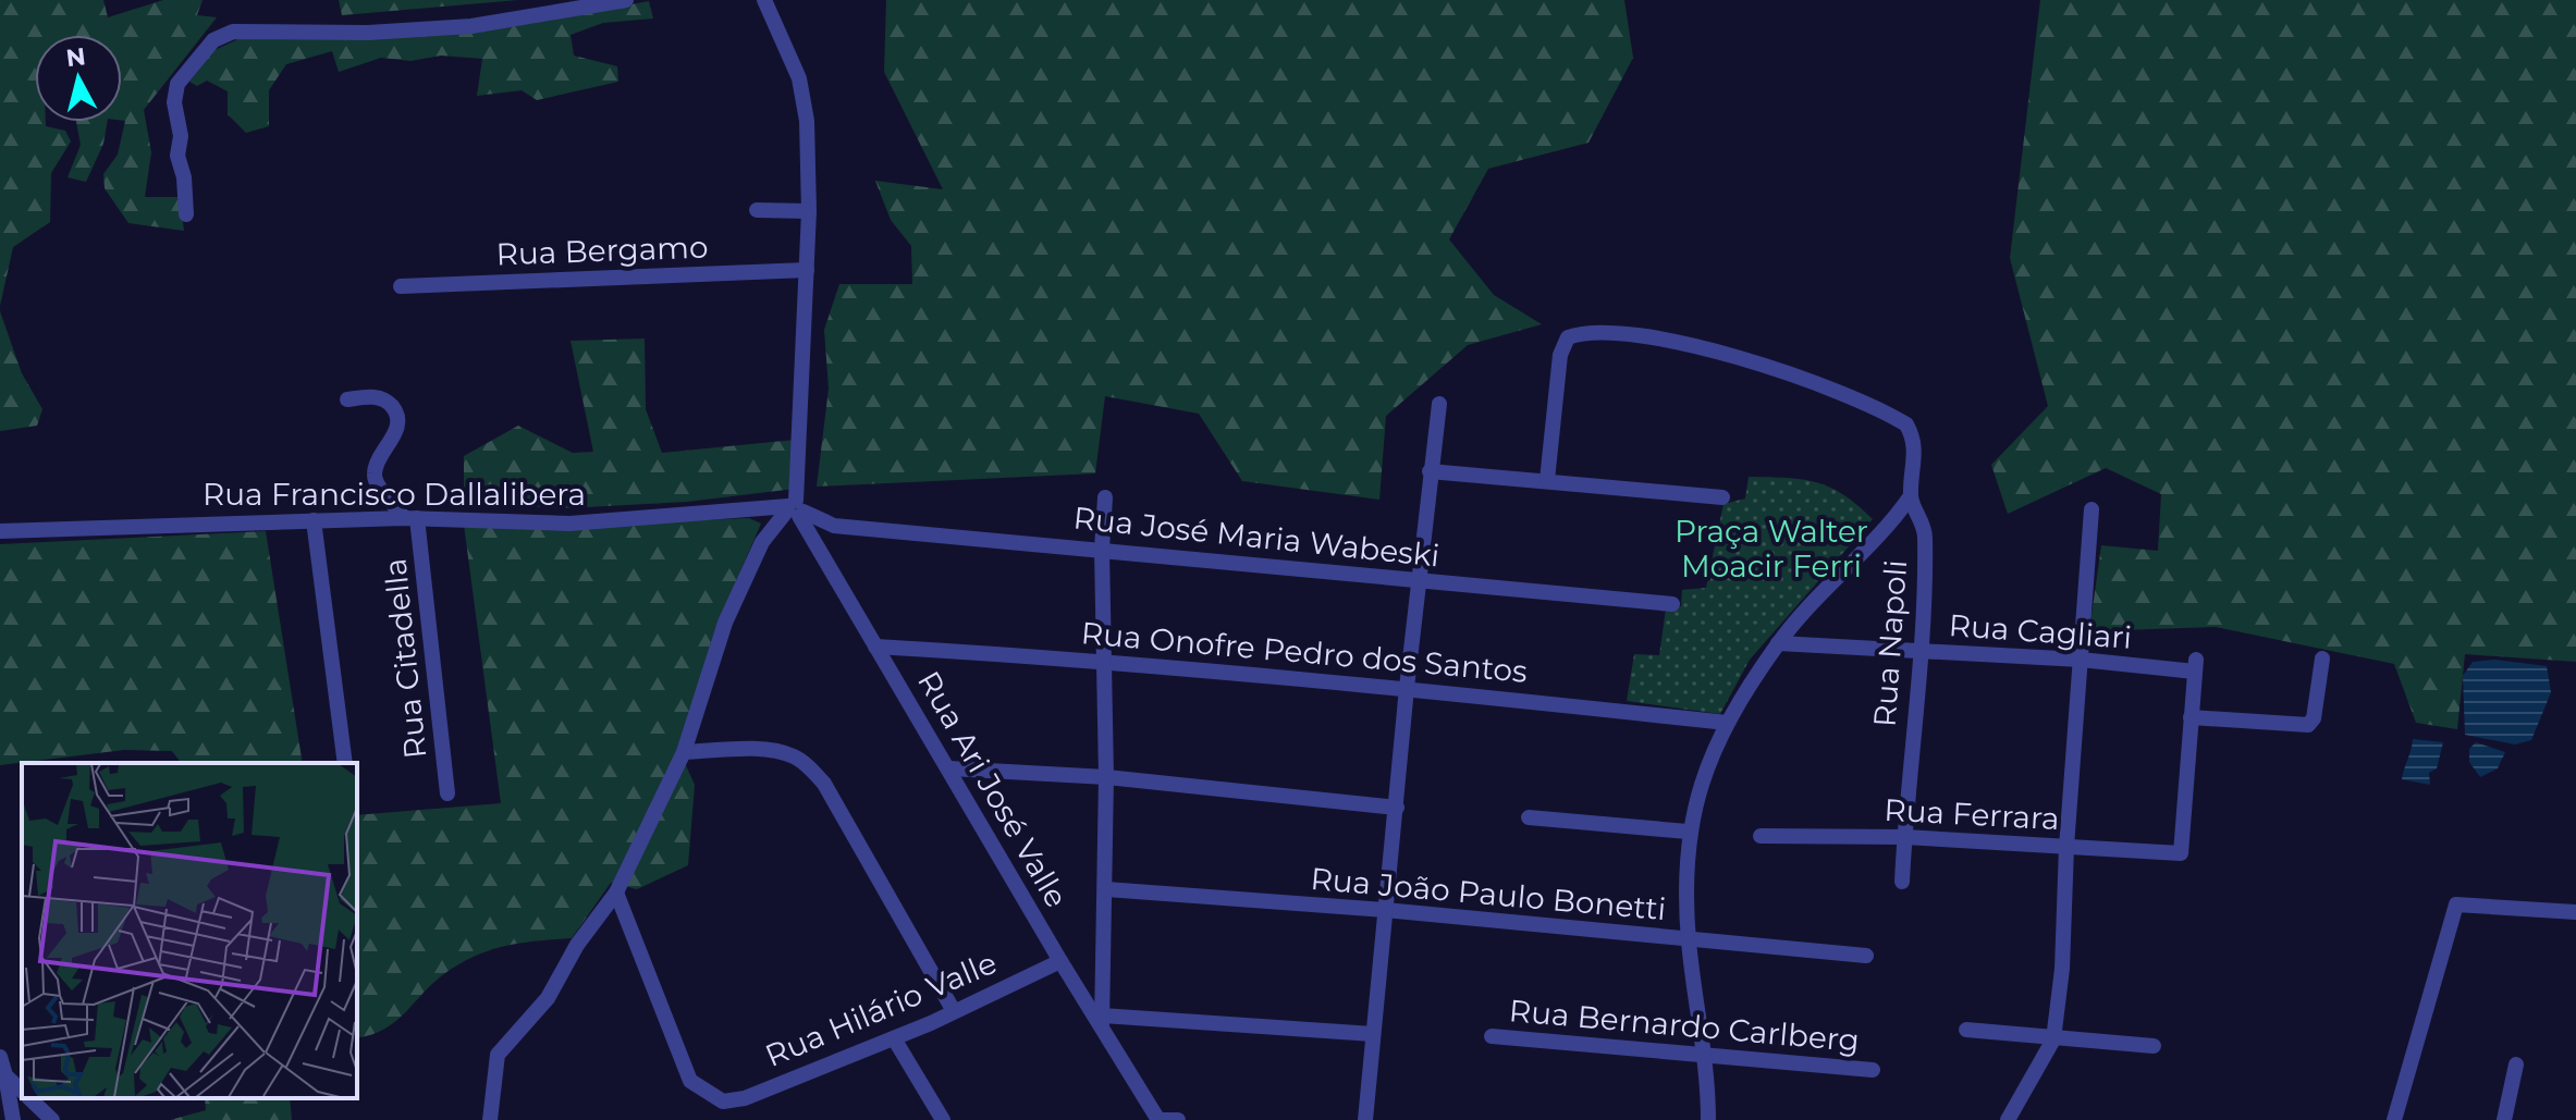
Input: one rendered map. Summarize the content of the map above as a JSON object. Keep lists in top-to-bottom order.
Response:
{
  "streets": {
    "street": [
      "Rua Bergamo",
      "Rua Francisco Dallalibera",
      "Rua José Maria Wabeski",
      "Rua Cagliari",
      "Rua Napoli",
      "Rua Onofre Pedro dos Santos",
      "Rua Citadella",
      "Rua Ari José Valle",
      "Rua Ferrara",
      "Rua João Paulo Bonetti",
      "Rua Hilário Valle",
      "Rua Bernardo Carlberg"
    ]
  },
  "crossings": [
    ["Rua Francisco Dallalibera", "Rua José Maria Wabeski"],
    ["Rua Francisco Dallalibera", "Rua Citadella"],
    ["Rua Francisco Dallalibera", "Rua Ari José Valle"],
    ["Rua José Maria Wabeski", "Rua Ari José Valle"],
    ["Rua Cagliari", "Rua Napoli"],
    ["Rua Cagliari", "Rua Ferrara"],
    ["Rua Napoli", "Rua Ferrara"],
    ["Rua Onofre Pedro dos Santos", "Rua Ari José Valle"],
    ["Rua Ari José Valle", "Rua Hilário Valle"]
  ],
  "parks": ["Praça Walter Moacir Ferri"],
  "north": "top"
}
